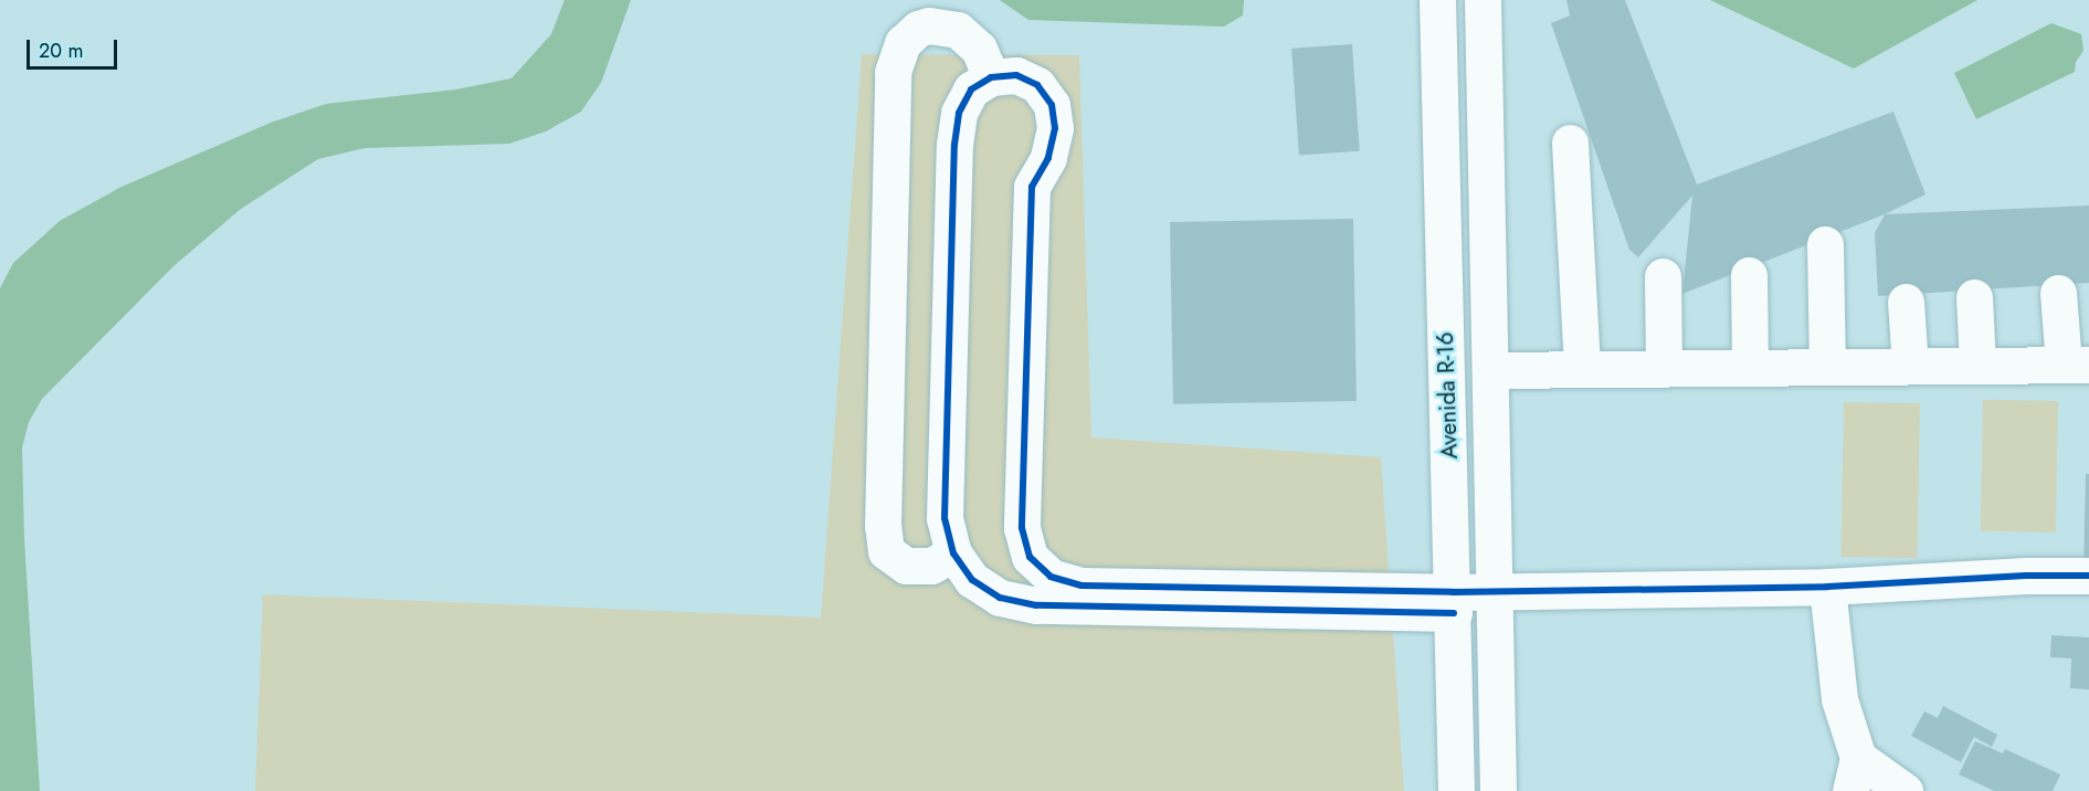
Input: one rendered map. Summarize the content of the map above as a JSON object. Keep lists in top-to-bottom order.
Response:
{
  "streets": {
    "street": ["Avenida R-16"]
  },
  "scale_bar": "20 m"
}
